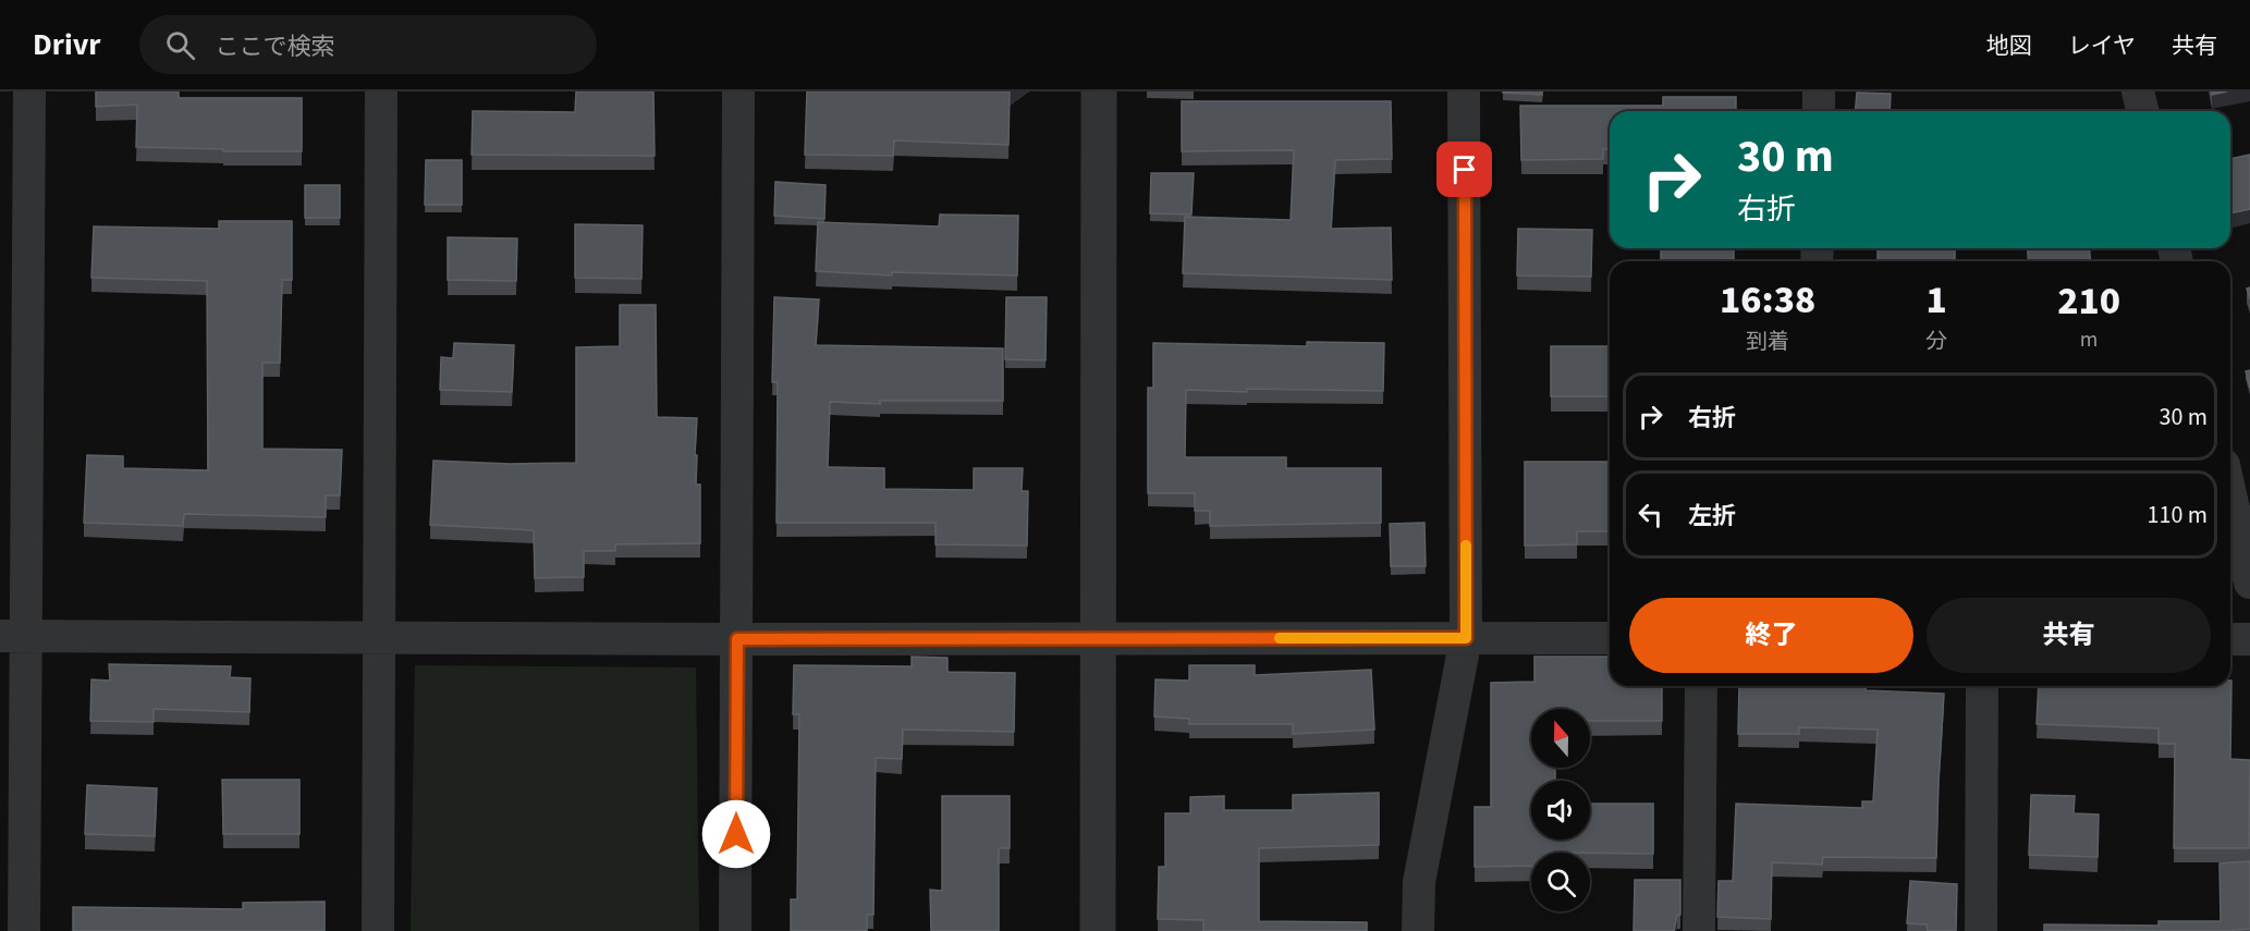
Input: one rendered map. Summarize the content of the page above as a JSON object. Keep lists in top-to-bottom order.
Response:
{
  "north": "top",
  "page": {
    "header": "Drivr",
    "search": "ここで検索",
    "nav": ["地図", "レイヤ", "共有"],
    "turn": ["30 m", "右折"],
    "eta": [
      "16:38",
      "到着",
      "1",
      "分",
      "210",
      "m"
    ],
    "list": [
      {
        "name": "右折",
        "value": "30 m"
      },
      {
        "name": "左折",
        "value": "110 m"
      }
    ],
    "buttons": ["終了", "共有"]
  }
}
